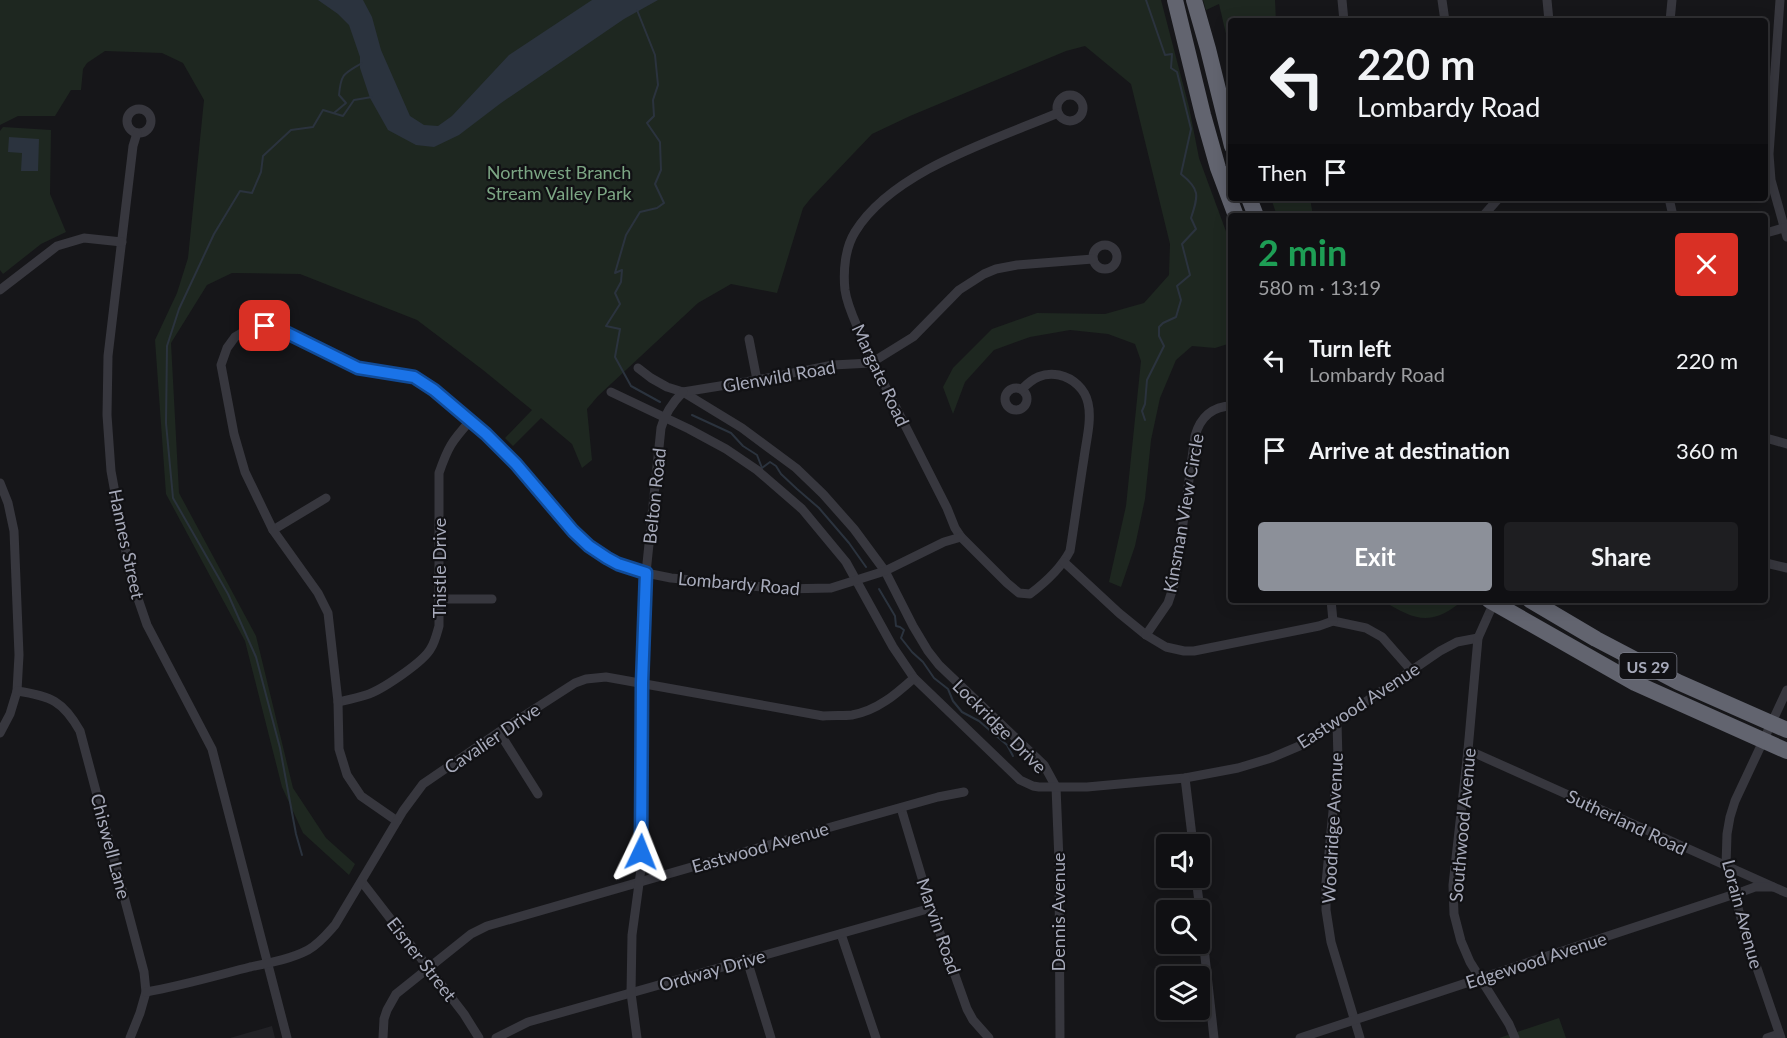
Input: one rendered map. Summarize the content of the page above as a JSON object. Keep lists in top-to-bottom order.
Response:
{
  "streets": {
    "highway": ["US 29"],
    "street": [
      "Margate Road",
      "Glenwild Road",
      "Belton Road",
      "Kinsman View Circle",
      "Hannes Street",
      "Thistle Drive",
      "Lombardy Road",
      "Eastwood Avenue",
      "Lockridge Drive",
      "Cavalier Drive",
      "Sutherland Road",
      "Southwood Avenue",
      "Woodridge Avenue",
      "Chiswell Lane",
      "Dennis Avenue",
      "Lorain Avenue",
      "Marvin Road",
      "Eisner Street",
      "Edgewood Avenue",
      "Ordway Drive"
    ]
  },
  "crossings": [
    ["Margate Road", "Glenwild Road"],
    ["Margate Road", "Lombardy Road"],
    ["Glenwild Road", "Belton Road"],
    ["Glenwild Road", "Lockridge Drive"],
    ["Belton Road", "Lombardy Road"],
    ["Belton Road", "Eastwood Avenue"],
    ["Belton Road", "Lockridge Drive"],
    ["Belton Road", "Cavalier Drive"],
    ["Belton Road", "Ordway Drive"],
    ["Hannes Street", "Cavalier Drive"],
    ["Thistle Drive", "Lombardy Road"],
    ["Lombardy Road", "Lockridge Drive"],
    ["Lombardy Road", "Cavalier Drive"],
    ["US 29", "Lorain Avenue"],
    ["Eastwood Avenue", "Lockridge Drive"],
    ["Eastwood Avenue", "Southwood Avenue"],
    ["Eastwood Avenue", "Woodridge Avenue"],
    ["Eastwood Avenue", "Dennis Avenue"],
    ["Eastwood Avenue", "Marvin Road"],
    ["Eastwood Avenue", "Eisner Street"],
    ["Lockridge Drive", "Cavalier Drive"],
    ["Lockridge Drive", "Dennis Avenue"],
    ["Cavalier Drive", "Chiswell Lane"],
    ["Cavalier Drive", "Eisner Street"],
    ["Sutherland Road", "Southwood Avenue"],
    ["Sutherland Road", "Lorain Avenue"],
    ["Sutherland Road", "Edgewood Avenue"],
    ["Southwood Avenue", "Edgewood Avenue"],
    ["Woodridge Avenue", "Edgewood Avenue"],
    ["Lorain Avenue", "Edgewood Avenue"],
    ["Marvin Road", "Ordway Drive"]
  ],
  "parks": ["Northwest Branch Stream Valley Park"],
  "page": {
    "turn": ["220 m", "Lombardy Road"],
    "then": "Then",
    "heading": ["2 min", "580 m · 13:19"],
    "list": [
      {
        "name": "Turn left",
        "note": "Lombardy Road",
        "value": "220 m"
      },
      {
        "name": "Arrive at destination",
        "value": "360 m"
      }
    ],
    "buttons": ["Exit", "Share"]
  }
}
